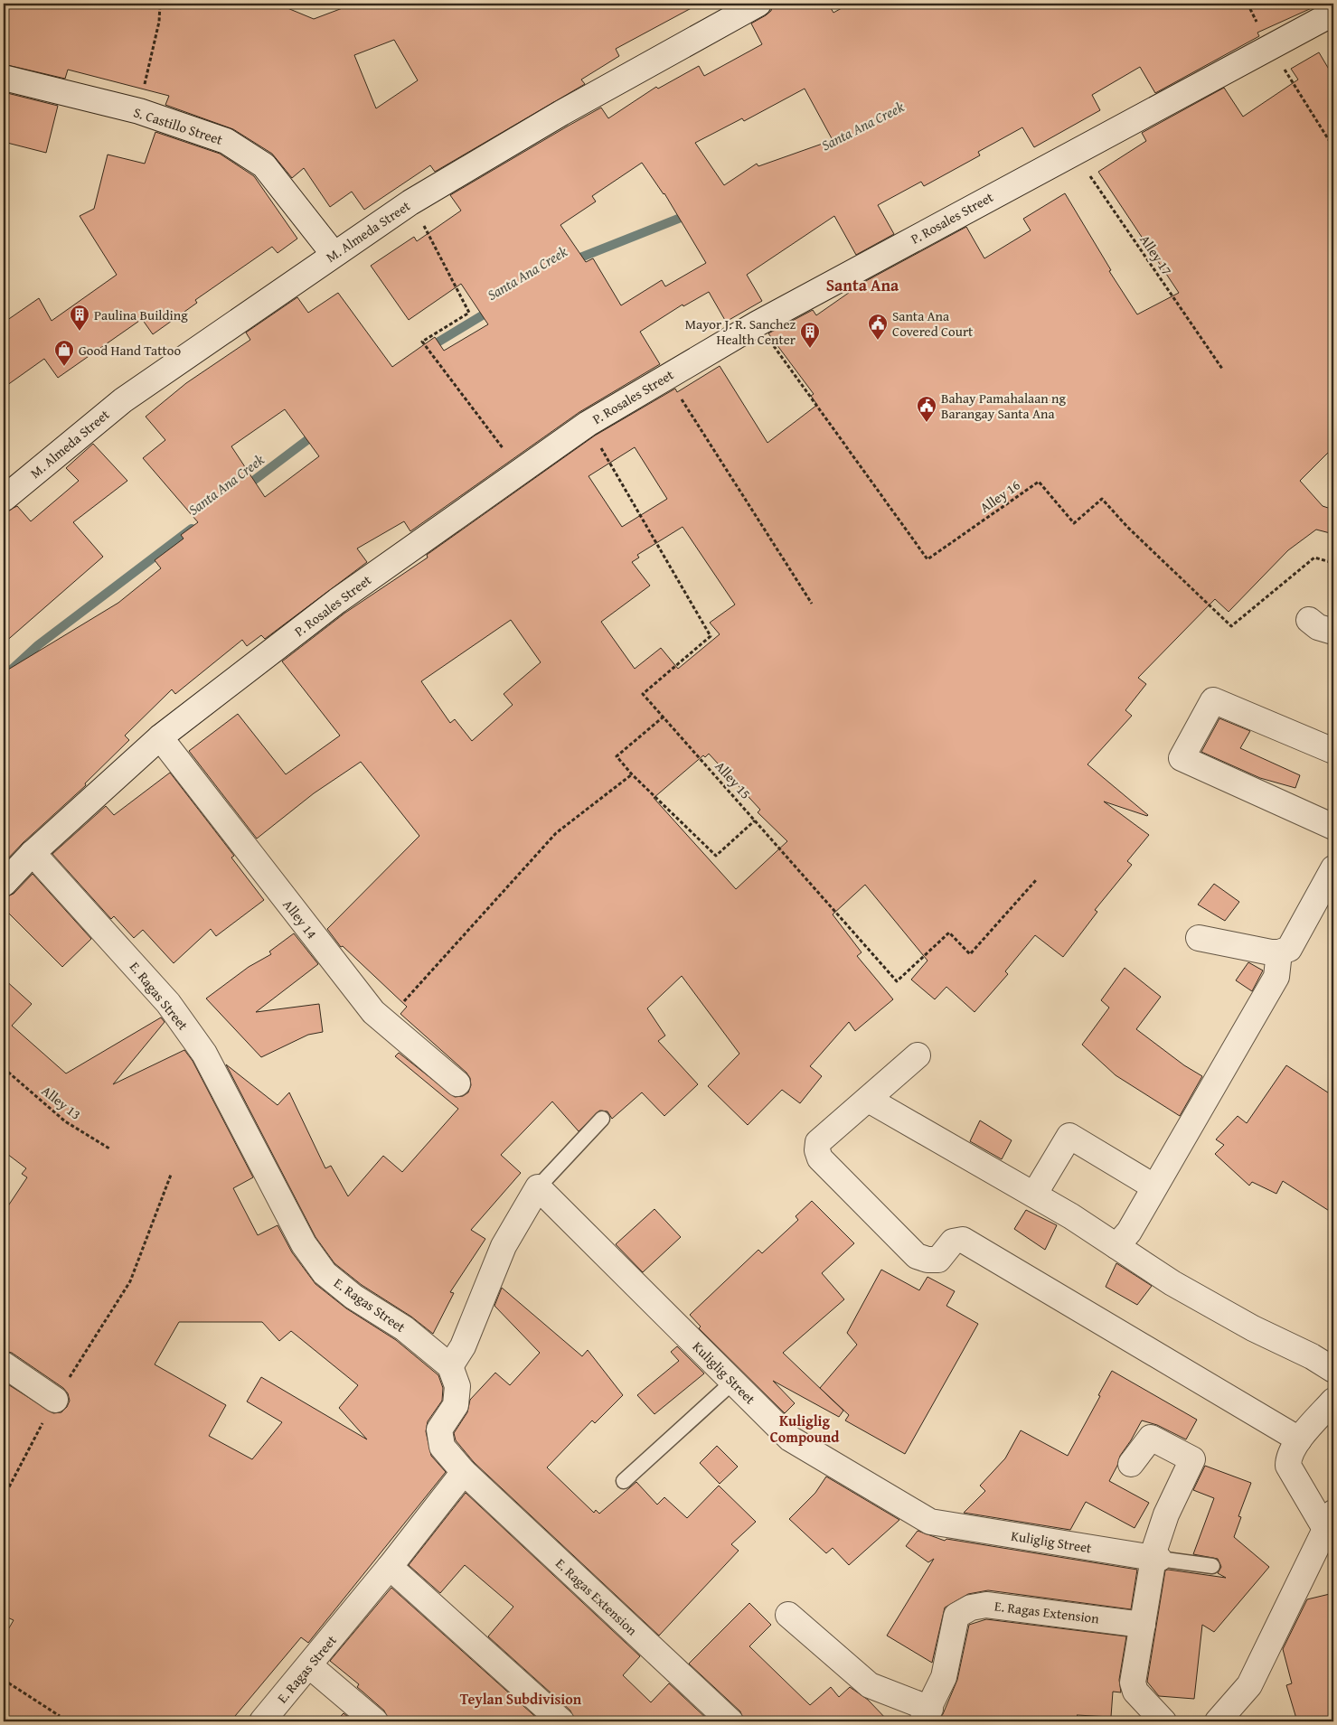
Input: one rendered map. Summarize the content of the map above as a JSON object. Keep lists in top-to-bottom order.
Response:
{
  "streets": {
    "street": [
      "S. Castillo Street",
      "P. Rosales Street",
      "M. Almeda Street",
      "Alley 14",
      "E. Ragas Street",
      "Kuliglig Street",
      "E. Ragas Extension"
    ],
    "path": [
      "Alley 17",
      "Alley 16",
      "Alley 15",
      "Alley 13"
    ]
  },
  "crossings": [
    ["S. Castillo Street", "M. Almeda Street"],
    ["P. Rosales Street", "Alley 17"],
    ["P. Rosales Street", "Alley 16"],
    ["P. Rosales Street", "Alley 15"],
    ["P. Rosales Street", "Alley 14"],
    ["P. Rosales Street", "E. Ragas Street"],
    ["E. Ragas Street", "E. Ragas Extension"]
  ],
  "districts": ["Santa Ana", "Kuliglig Compound", "Teylan Subdivision"],
  "water": ["Santa Ana Creek"],
  "places": {
    "building": ["Paulina Building", "Mayor J. R. Sanchez Health Center"],
    "public building": ["Santa Ana Covered Court", "Bahay Pamahalaan ng Barangay Santa Ana"],
    "shop": ["Good Hand Tattoo"]
  }
}
